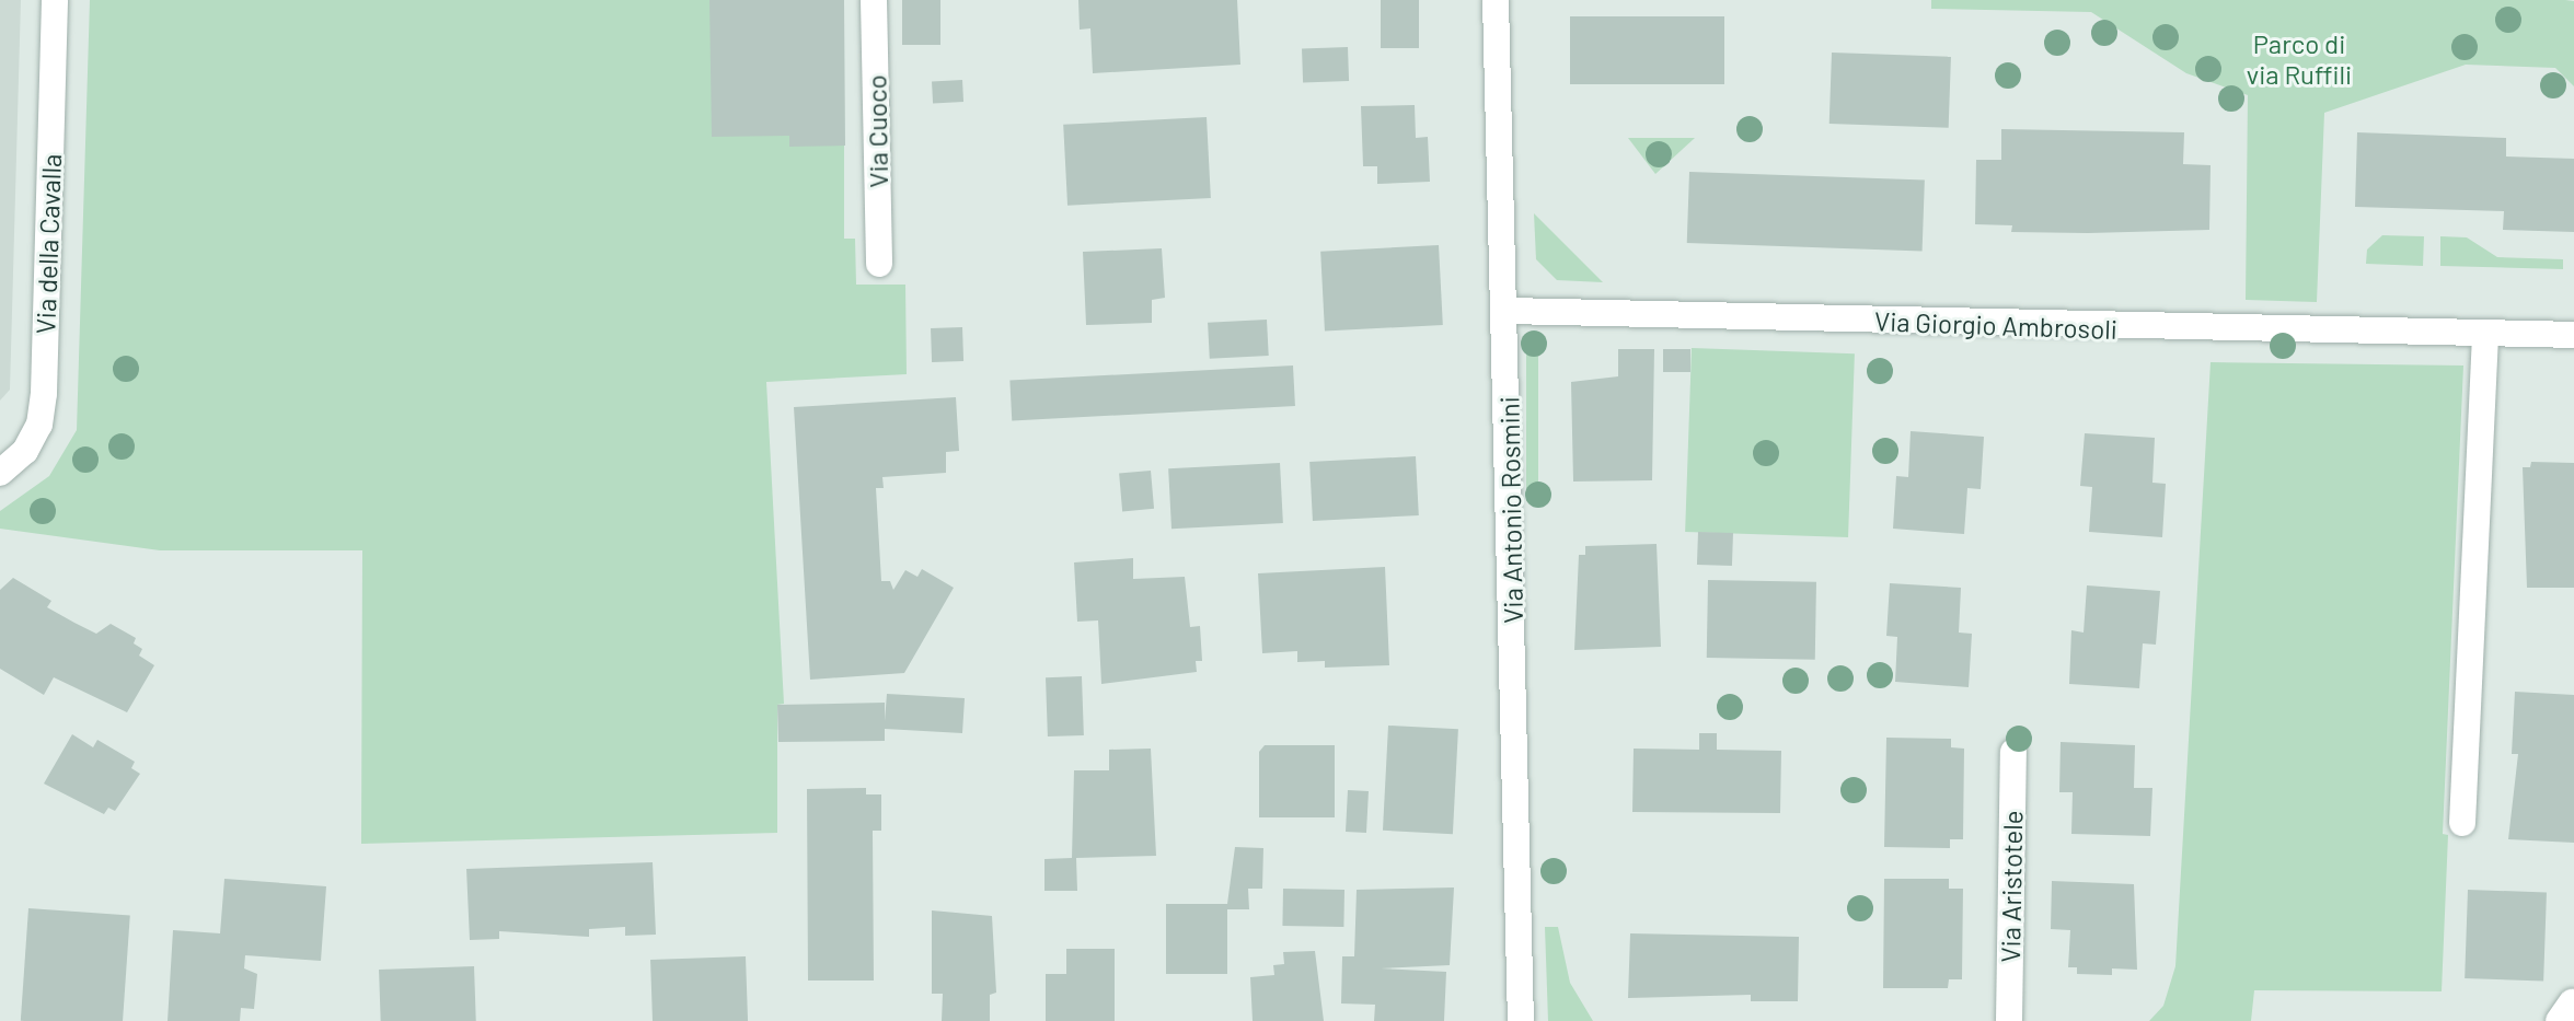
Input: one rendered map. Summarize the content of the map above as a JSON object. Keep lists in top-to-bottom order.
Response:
{
  "streets": {
    "street": [
      "Via Cuoco",
      "Via della Cavalla",
      "Via Giorgio Ambrosoli",
      "Via Antonio Rosmini",
      "Via Aristotele"
    ]
  },
  "crossings": [
    ["Via Giorgio Ambrosoli", "Via Antonio Rosmini"]
  ],
  "parks": ["Parco di via Ruffili"]
}
